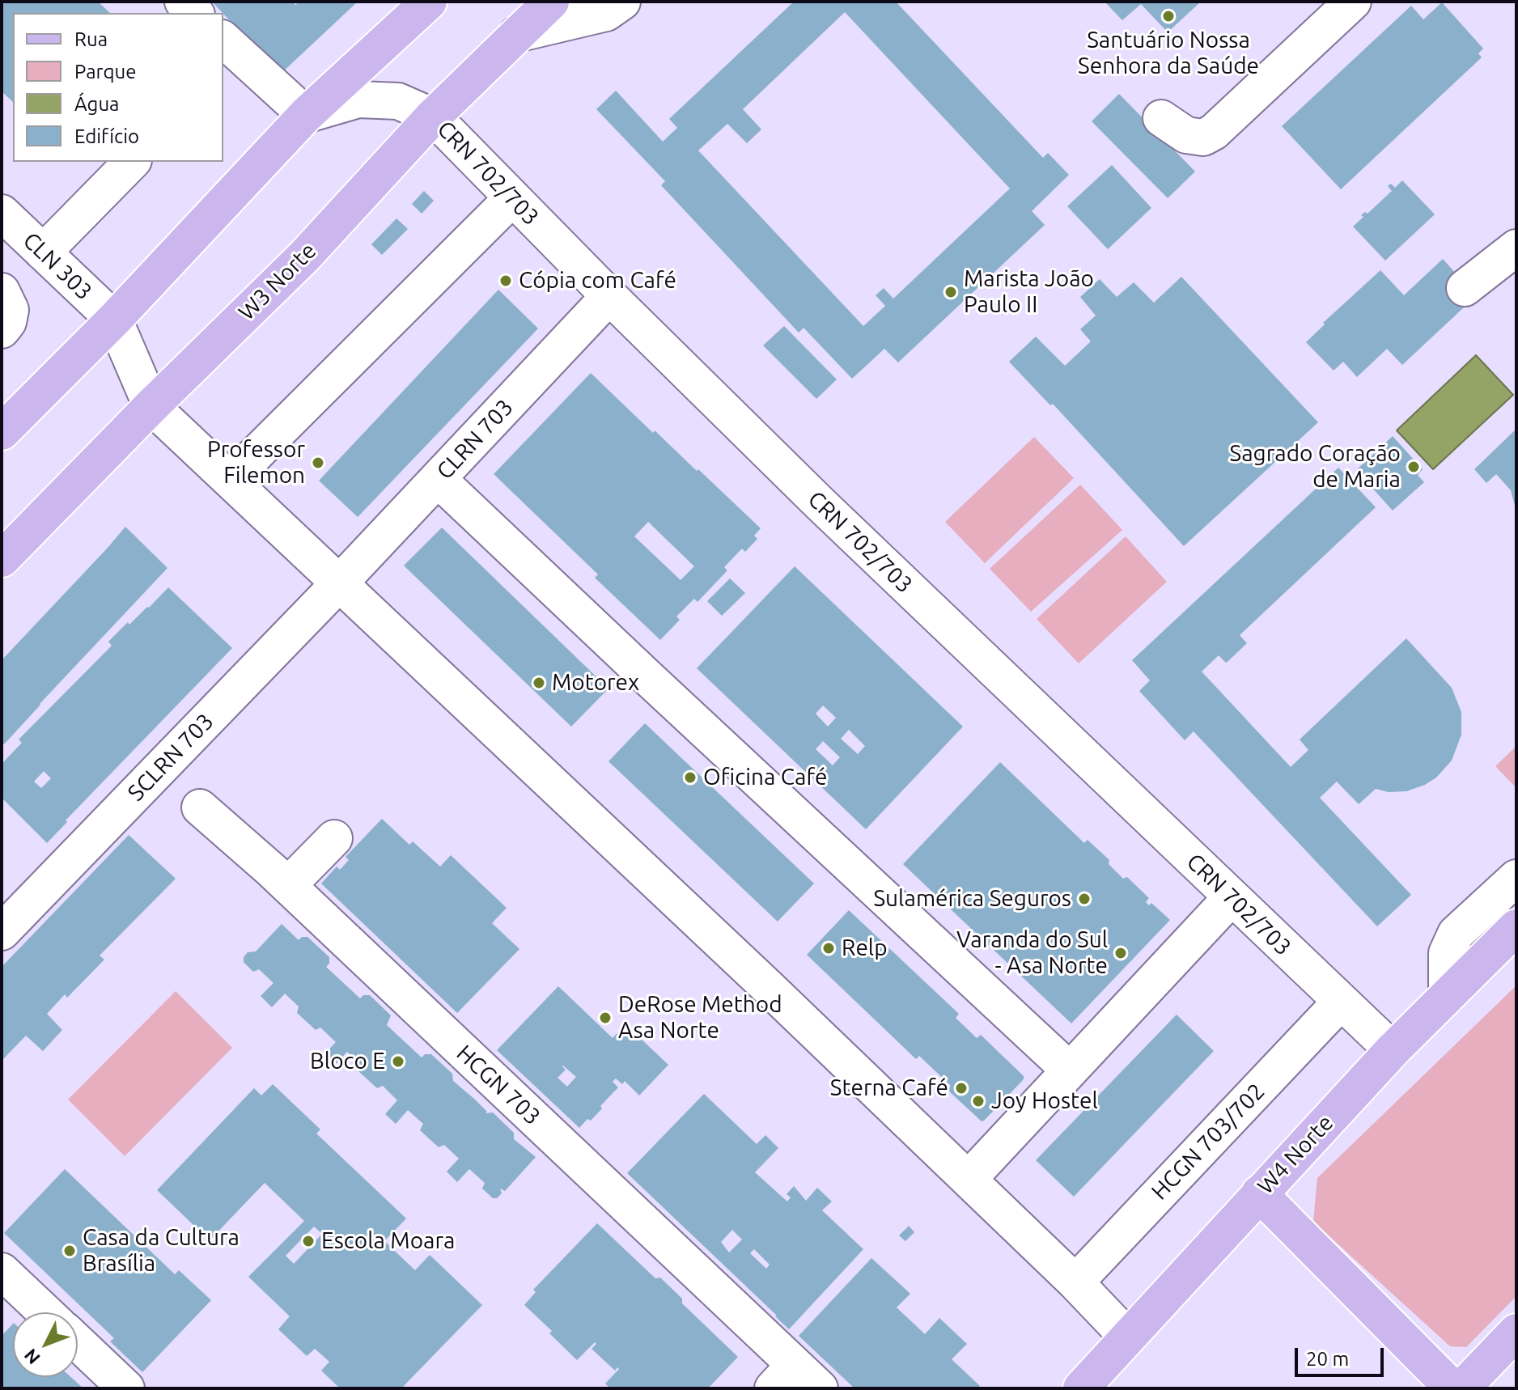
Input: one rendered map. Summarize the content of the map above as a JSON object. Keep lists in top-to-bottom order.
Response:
{
  "streets": {
    "main road": ["W3 Norte", "W4 Norte"],
    "street": [
      "CRN 702/703",
      "CLN 303",
      "CLRN 703",
      "SCLRN 703",
      "HCGN 703",
      "HCGN 703/702"
    ]
  },
  "crossings": [
    ["CRN 702/703", "W3 Norte"],
    ["CRN 702/703", "CLRN 703"],
    ["CRN 702/703", "HCGN 703/702"],
    ["CRN 702/703", "W4 Norte"],
    ["CLRN 703", "SCLRN 703"]
  ],
  "places": [
    "Santuário Nossa Senhora da Saúde",
    "Cópia com Café",
    "Marista João Paulo II",
    "Professor Filemon",
    "Sagrado Coração de Maria",
    "Motorex",
    "Oficina Café",
    "Sulamérica Seguros",
    "Relp",
    "Varanda do Sul - Asa Norte",
    "DeRose Method Asa Norte",
    "Bloco E",
    "Sterna Café",
    "Joy Hostel",
    "Escola Moara",
    "Casa da Cultura Brasília"
  ],
  "legend": [
    "Rua",
    "Parque",
    "Água",
    "Edifício"
  ],
  "scale_bar": "20 m",
  "north": "bottom left"
}
